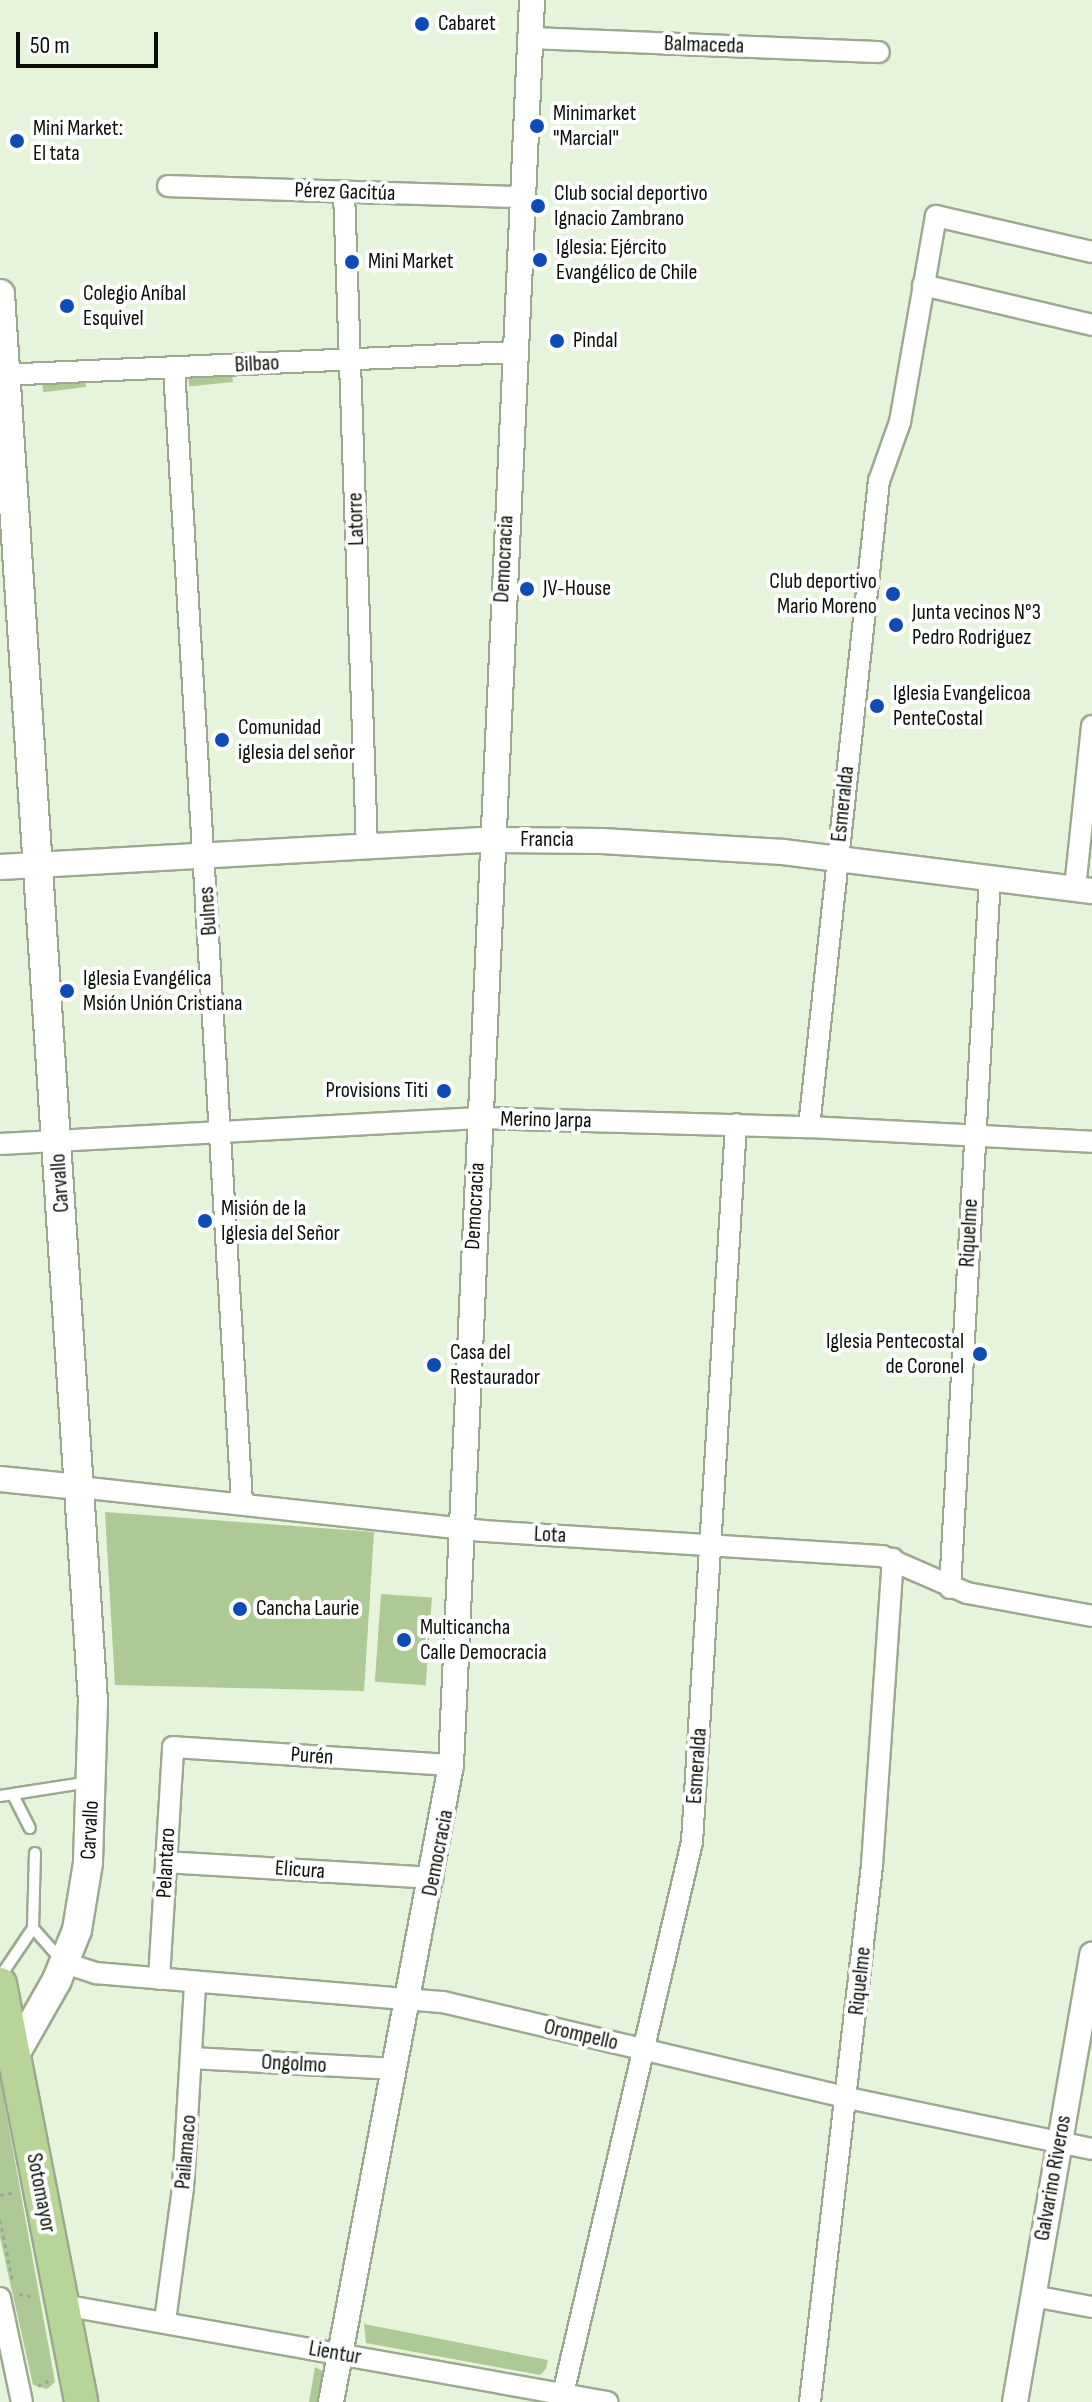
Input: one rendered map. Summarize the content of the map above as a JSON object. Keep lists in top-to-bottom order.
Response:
{
  "streets": {
    "main road": ["Carvallo", "Sotomayor"],
    "street": [
      "Balmaceda",
      "Pérez Gacitúa",
      "Bilbao",
      "Latorre",
      "Democracia",
      "Esmeralda",
      "Francia",
      "Bulnes",
      "Merino Jarpa",
      "Riquelme",
      "Lota",
      "Purén",
      "Pelantaro",
      "Elicura",
      "Orompello",
      "Ongolmo",
      "Pailamaco",
      "Galvarino Riveros",
      "Lientur"
    ]
  },
  "crossings": [
    ["Balmaceda", "Democracia"],
    ["Pérez Gacitúa", "Latorre"],
    ["Pérez Gacitúa", "Democracia"],
    ["Bilbao", "Latorre"],
    ["Bilbao", "Democracia"],
    ["Bilbao", "Bulnes"],
    ["Bilbao", "Carvallo"],
    ["Latorre", "Francia"],
    ["Democracia", "Francia"],
    ["Democracia", "Merino Jarpa"],
    ["Democracia", "Lota"],
    ["Democracia", "Purén"],
    ["Democracia", "Elicura"],
    ["Democracia", "Orompello"],
    ["Democracia", "Ongolmo"],
    ["Democracia", "Lientur"],
    ["Esmeralda", "Francia"],
    ["Esmeralda", "Merino Jarpa"],
    ["Esmeralda", "Lota"],
    ["Esmeralda", "Orompello"],
    ["Esmeralda", "Lientur"],
    ["Francia", "Bulnes"],
    ["Francia", "Carvallo"],
    ["Francia", "Riquelme"],
    ["Bulnes", "Merino Jarpa"],
    ["Bulnes", "Lota"],
    ["Merino Jarpa", "Carvallo"],
    ["Merino Jarpa", "Riquelme"],
    ["Carvallo", "Lota"],
    ["Carvallo", "Orompello"],
    ["Carvallo", "Sotomayor"],
    ["Riquelme", "Lota"],
    ["Riquelme", "Orompello"],
    ["Purén", "Pelantaro"],
    ["Pelantaro", "Elicura"],
    ["Pelantaro", "Orompello"],
    ["Orompello", "Pailamaco"],
    ["Orompello", "Galvarino Riveros"],
    ["Ongolmo", "Pailamaco"],
    ["Pailamaco", "Lientur"],
    ["Sotomayor", "Lientur"]
  ],
  "places": [
    "Cabaret",
    "Minimarket \"Marcial\"",
    "Mini Market: El tata",
    "Club social deportivo Ignacio Zambrano",
    "Iglesia: Ejército Evangélico de Chile",
    "Mini Market",
    "Colegio Aníbal Esquivel",
    "Pindal",
    "JV-House",
    "Club deportivo Mario Moreno",
    "Junta vecinos N°3 Pedro Rodriguez",
    "Iglesia Evangelicoa PenteCostal",
    "Comunidad iglesia del señor",
    "Iglesia Evangélica Msión Unión Cristiana",
    "Provisions Titi",
    "Misión de la Iglesia del Señor",
    "Iglesia Pentecostal de Coronel",
    "Casa del Restaurador",
    "Cancha Laurie",
    "Multicancha Calle Democracia"
  ],
  "scale_bar": "50 m"
}
